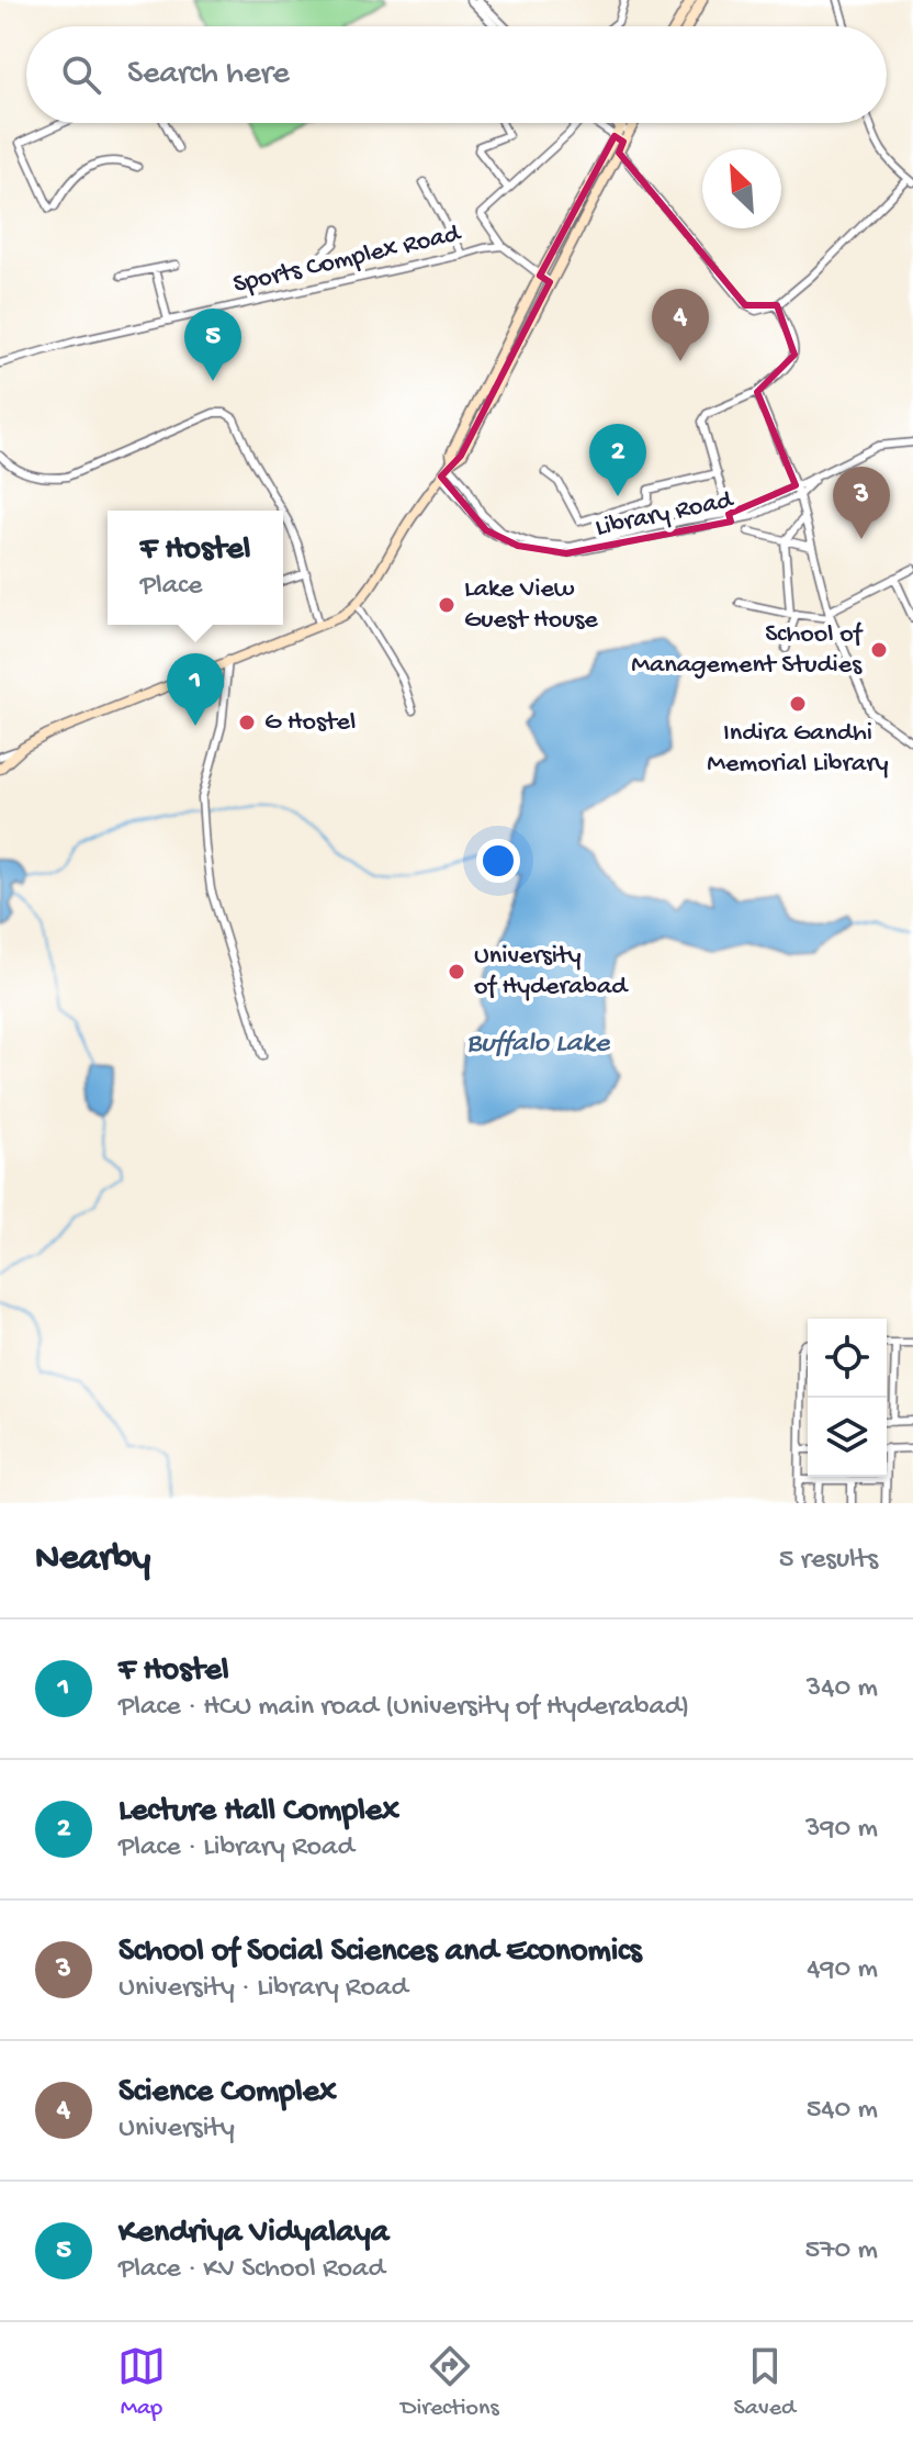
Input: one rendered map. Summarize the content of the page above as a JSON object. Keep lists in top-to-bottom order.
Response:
{
  "streets": {
    "street": ["Sports Complex Road", "Library Road"]
  },
  "water": ["Buffalo Lake"],
  "places": [
    "Lake View Guest House",
    "School of Management Studies",
    "Indira Gandhi Memorial Library",
    "G Hostel",
    "University of Hyderabad"
  ],
  "north": "top left",
  "page": {
    "search": "Search here",
    "pins": [
      "4",
      "5",
      "2",
      "3",
      "1"
    ],
    "popup": ["F Hostel", "Place"],
    "heading": ["Nearby", "5 results"],
    "list": [
      {
        "mark": "1",
        "name": "F Hostel",
        "note": "Place · HCU main road (University of Hyderabad)",
        "value": "340 m"
      },
      {
        "mark": "2",
        "name": "Lecture Hall Complex",
        "note": "Place · Library Road",
        "value": "390 m"
      },
      {
        "mark": "3",
        "name": "School of Social Sciences and Economics",
        "note": "University · Library Road",
        "value": "490 m"
      },
      {
        "mark": "4",
        "name": "Science Complex",
        "note": "University",
        "value": "540 m"
      },
      {
        "mark": "5",
        "name": "Kendriya Vidyalaya",
        "note": "Place · KV School Road",
        "value": "570 m"
      }
    ],
    "nav": ["Map", "Directions", "Saved"]
  }
}
